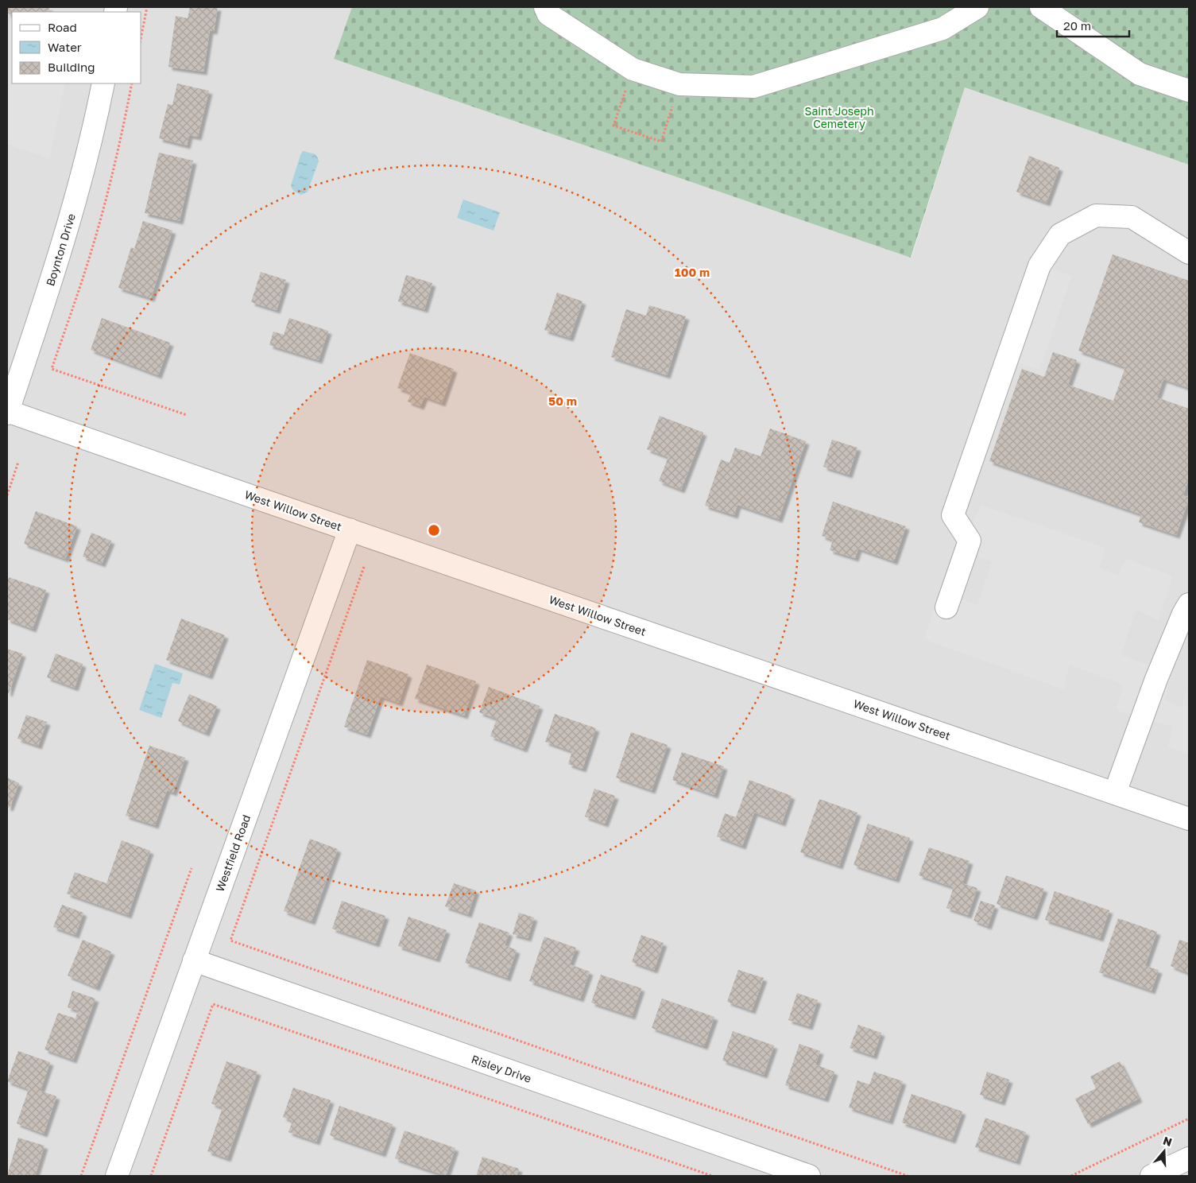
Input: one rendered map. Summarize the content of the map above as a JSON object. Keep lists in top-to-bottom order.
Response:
{
  "streets": {
    "street": [
      "Boynton Drive",
      "West Willow Street",
      "Westfield Road",
      "Risley Drive"
    ]
  },
  "crossings": [
    ["Boynton Drive", "West Willow Street"],
    ["West Willow Street", "Westfield Road"],
    ["Westfield Road", "Risley Drive"]
  ],
  "parks": ["Saint Joseph Cemetery"],
  "legend": ["Road", "Water", "Building"],
  "scale_bar": "20 m",
  "north": "top",
  "rings": ["100 m", "50 m"]
}
